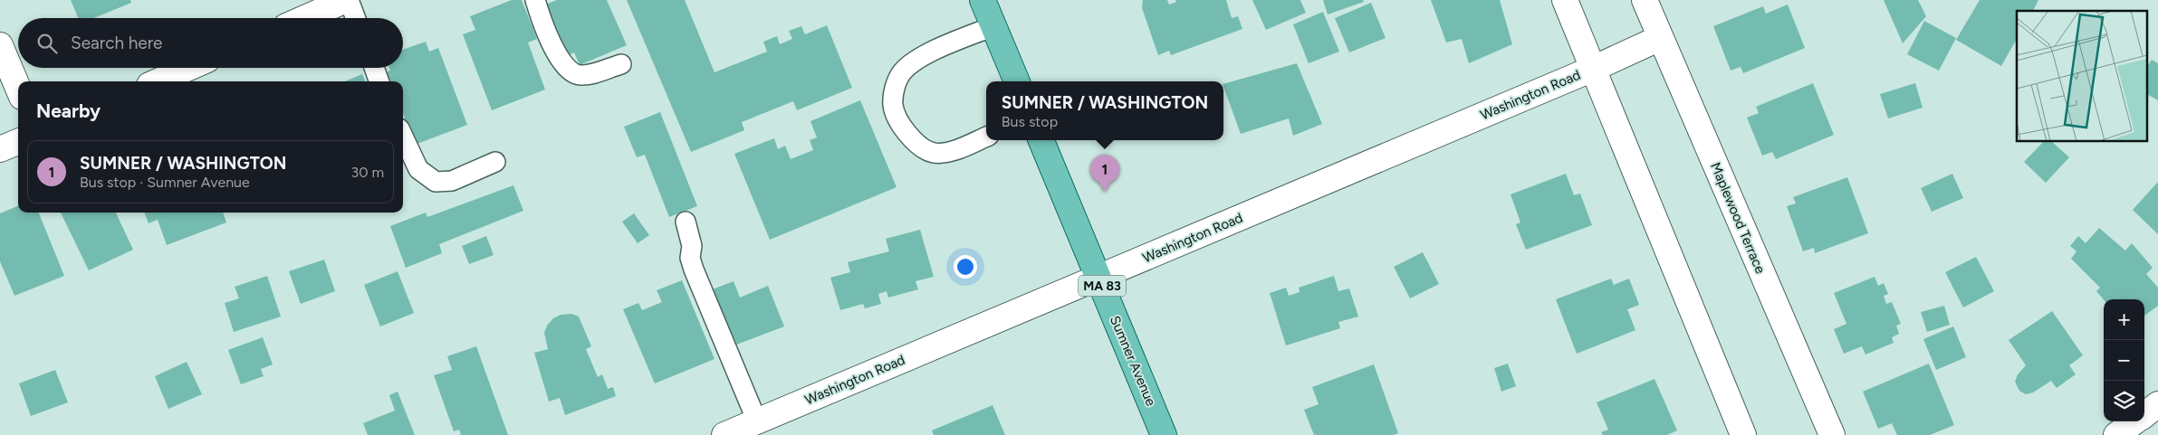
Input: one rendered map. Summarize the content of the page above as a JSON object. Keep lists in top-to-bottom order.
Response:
{
  "streets": {
    "main road": ["MA 83", "Sumner Avenue"],
    "street": ["Washington Road", "Maplewood Terrace"]
  },
  "crossings": [
    ["Washington Road", "Maplewood Terrace"],
    ["Washington Road", "Sumner Avenue"]
  ],
  "page": {
    "search": "Search here",
    "popup": ["SUMNER / WASHINGTON", "Bus stop"],
    "heading": "Nearby",
    "list": [
      {
        "mark": "1",
        "name": "SUMNER / WASHINGTON",
        "note": "Bus stop · Sumner Avenue",
        "value": "30 m"
      }
    ],
    "pins": "1",
    "map_buttons": ["+", "−"]
  }
}
